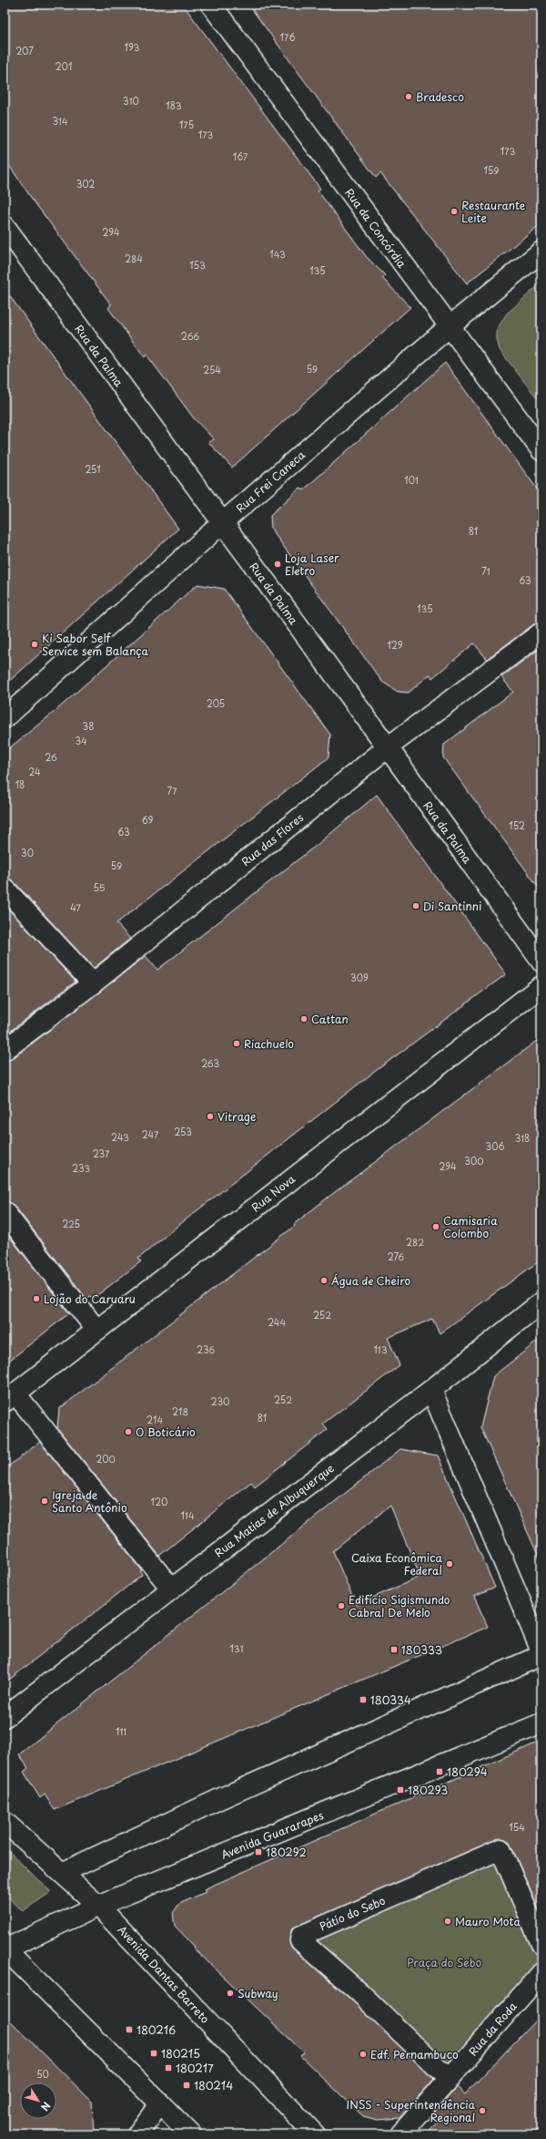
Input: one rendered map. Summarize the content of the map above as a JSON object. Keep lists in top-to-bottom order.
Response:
{
  "streets": {
    "street": [
      "Rua da Concórdia",
      "Rua da Palma",
      "Rua Frei Caneca",
      "Rua das Flores",
      "Rua Nova",
      "Rua Matias de Albuquerque",
      "Avenida Guararapes",
      "Pátio do Sebo",
      "Avenida Dantas Barreto",
      "Rua da Roda"
    ]
  },
  "crossings": [
    ["Rua da Concórdia", "Rua Frei Caneca"],
    ["Rua da Palma", "Rua Frei Caneca"],
    ["Rua da Palma", "Rua das Flores"],
    ["Avenida Guararapes", "Avenida Dantas Barreto"],
    ["Pátio do Sebo", "Rua da Roda"]
  ],
  "parks": ["Praça do Sebo"],
  "places": {
    "other": [
      "Bradesco",
      "Restaurante Leite",
      "Loja Laser Eletro",
      "Ki Sabor Self Service sem Balança",
      "Di Santinni",
      "Cattan",
      "Riachuelo",
      "Vitrage",
      "Camisaria Colombo",
      "Água de Cheiro",
      "Lojão do Caruaru",
      "O Boticário",
      "Igreja de Santo Antônio",
      "Caixa Econômica Federal",
      "Edifício Sigismundo Cabral De Melo",
      "Mauro Mota",
      "Subway",
      "Edf. Pernambuco",
      "INSS - Superintendência Regional"
    ],
    "transit": [
      "180333",
      "180334",
      "180294",
      "180293",
      "180292",
      "180216",
      "180215",
      "180217",
      "180214"
    ]
  },
  "house_numbers": [
    "176",
    "193",
    "207",
    "201",
    "310",
    "183",
    "314",
    "175",
    "173",
    "173",
    "167",
    "159",
    "302",
    "294",
    "143",
    "284",
    "153",
    "135",
    "266",
    "59",
    "254",
    "251",
    "101",
    "81",
    "71",
    "63",
    "135",
    "129",
    "205",
    "38",
    "34",
    "26",
    "24",
    "18",
    "77",
    "69",
    "152",
    "63",
    "30",
    "59",
    "55",
    "47",
    "309",
    "263",
    "253",
    "247",
    "243",
    "318",
    "306",
    "237",
    "300",
    "294",
    "233",
    "225",
    "282",
    "276",
    "252",
    "244",
    "236",
    "113",
    "252",
    "230",
    "218",
    "81",
    "214",
    "200",
    "120",
    "114",
    "131",
    "111",
    "154",
    "50"
  ],
  "north": "bottom right"
}
